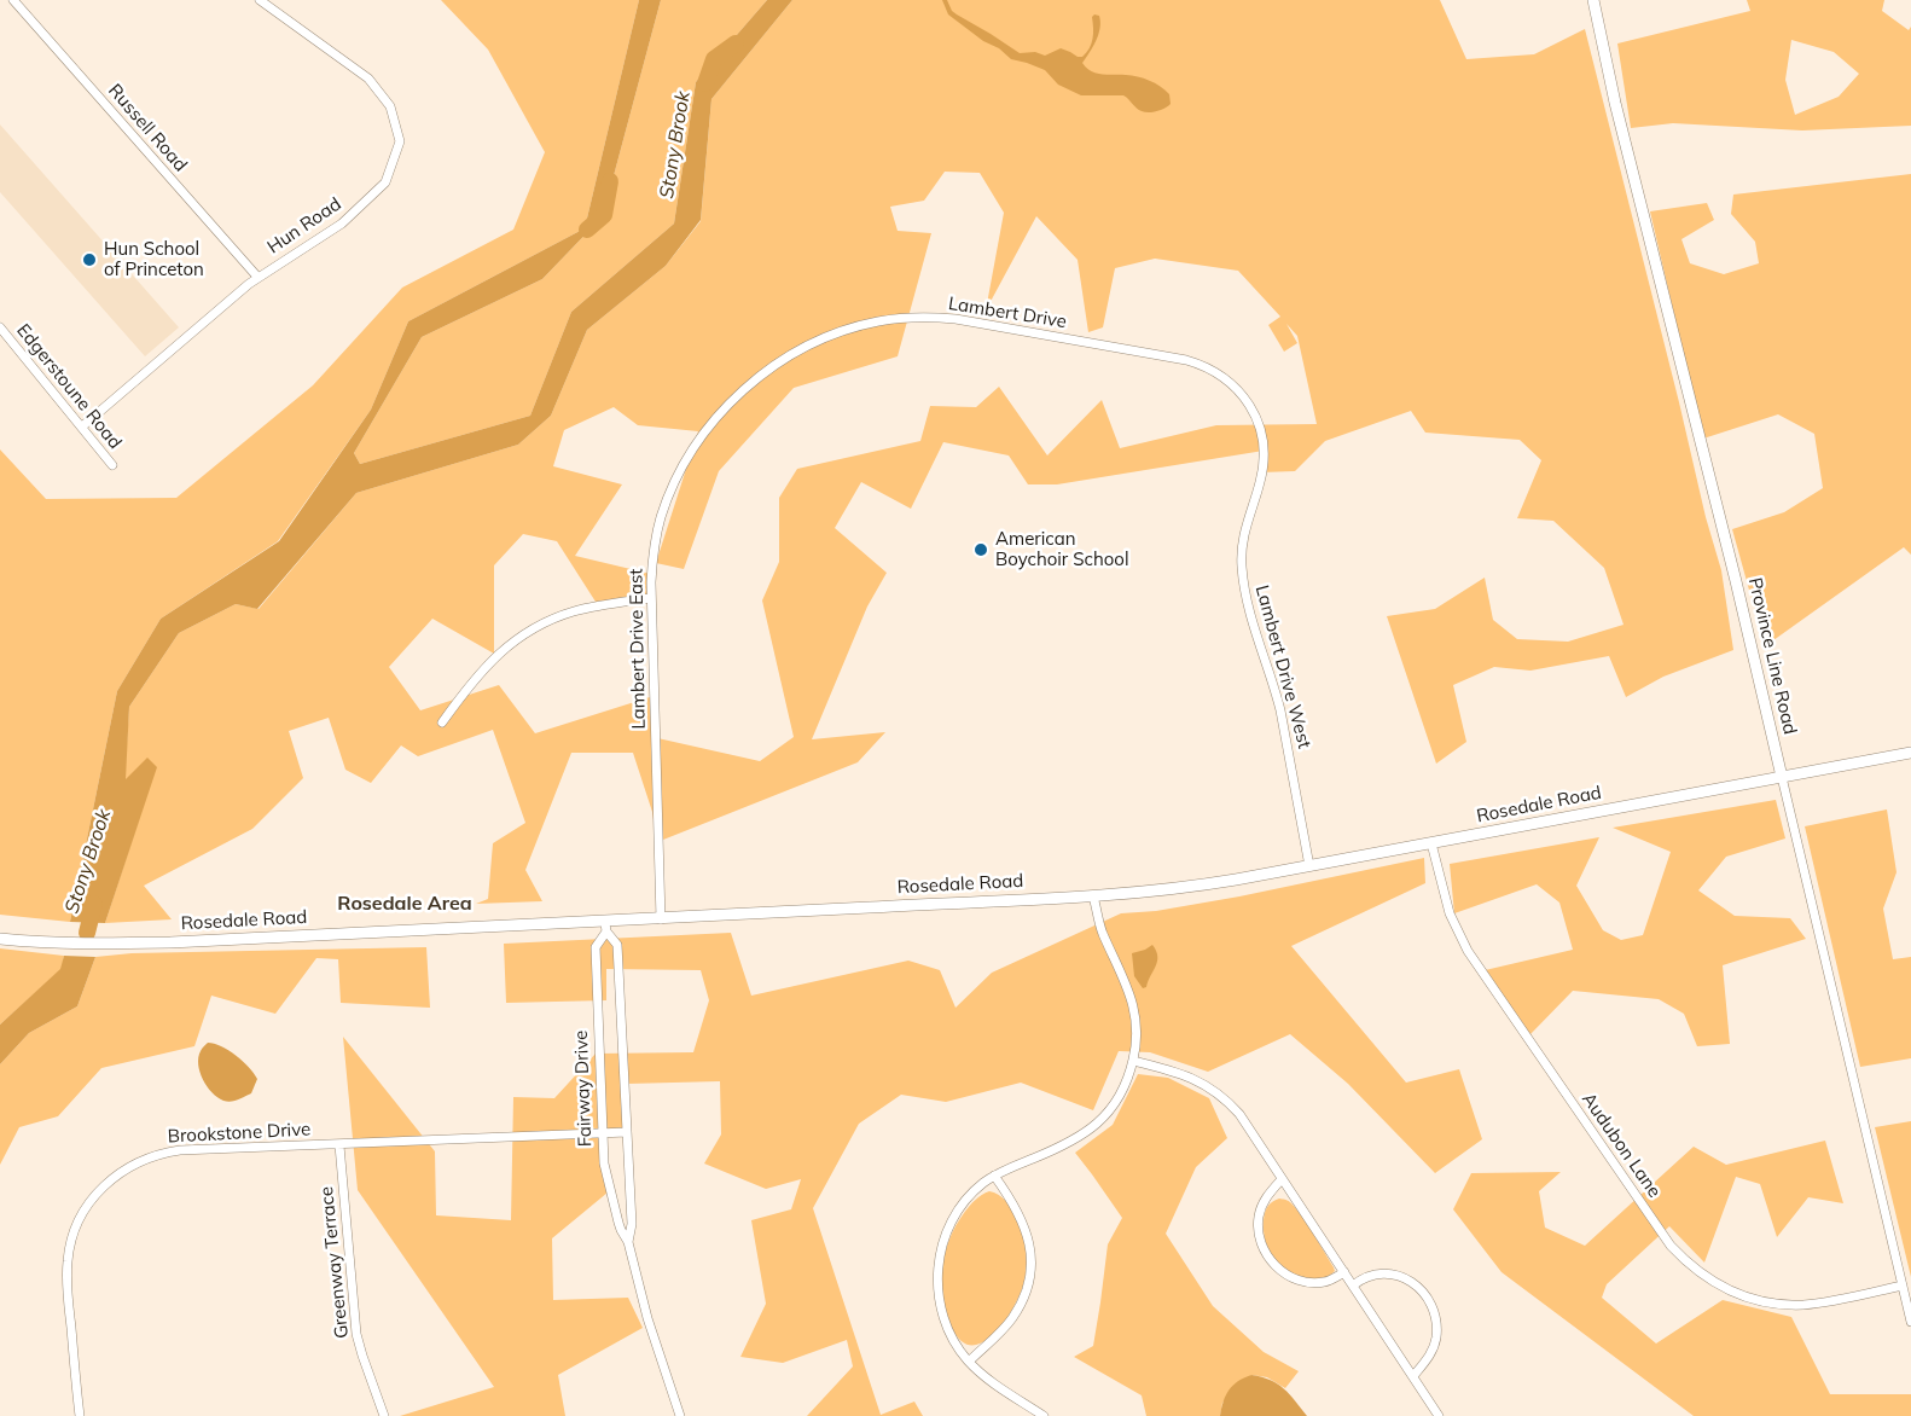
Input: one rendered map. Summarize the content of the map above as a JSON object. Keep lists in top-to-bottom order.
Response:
{
  "streets": {
    "street": [
      "Russell Road",
      "Hun Road",
      "Lambert Drive",
      "Edgerstoune Road",
      "Lambert Drive East",
      "Province Line Road",
      "Lambert Drive West",
      "Rosedale Road",
      "Fairway Drive",
      "Brookstone Drive",
      "Audubon Lane",
      "Greenway Terrace"
    ]
  },
  "crossings": [
    ["Russell Road", "Hun Road"],
    ["Hun Road", "Edgerstoune Road"],
    ["Lambert Drive", "Lambert Drive East"],
    ["Lambert Drive", "Lambert Drive West"],
    ["Lambert Drive East", "Rosedale Road"],
    ["Province Line Road", "Rosedale Road"],
    ["Province Line Road", "Audubon Lane"],
    ["Lambert Drive West", "Rosedale Road"],
    ["Rosedale Road", "Fairway Drive"],
    ["Rosedale Road", "Audubon Lane"],
    ["Fairway Drive", "Brookstone Drive"],
    ["Brookstone Drive", "Greenway Terrace"]
  ],
  "districts": ["Rosedale Area"],
  "water": ["Stony Brook"],
  "places": ["Hun School of Princeton", "American Boychoir School"]
}
